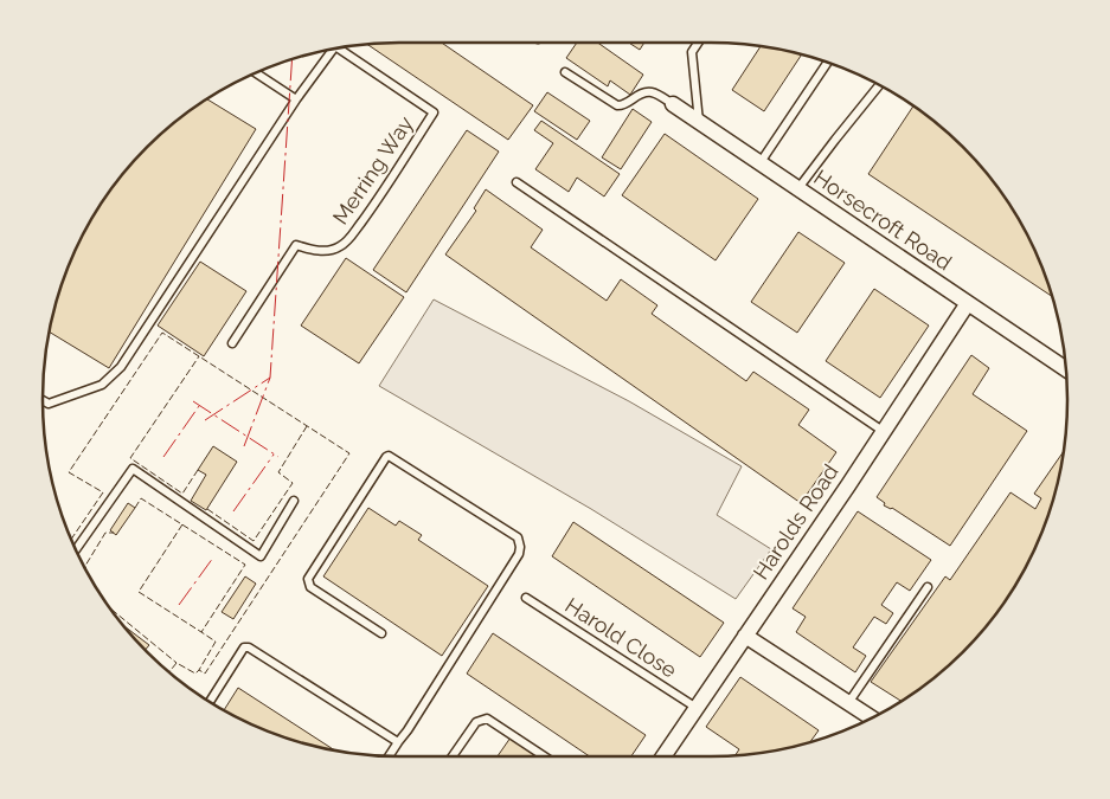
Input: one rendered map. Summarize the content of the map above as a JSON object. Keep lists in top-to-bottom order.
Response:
{
  "streets": {
    "street": ["Horsecroft Road", "Harolds Road"],
    "lane": ["Merring Way", "Harold Close"]
  },
  "crossings": [
    ["Horsecroft Road", "Harolds Road"],
    ["Harolds Road", "Harold Close"]
  ]
}
